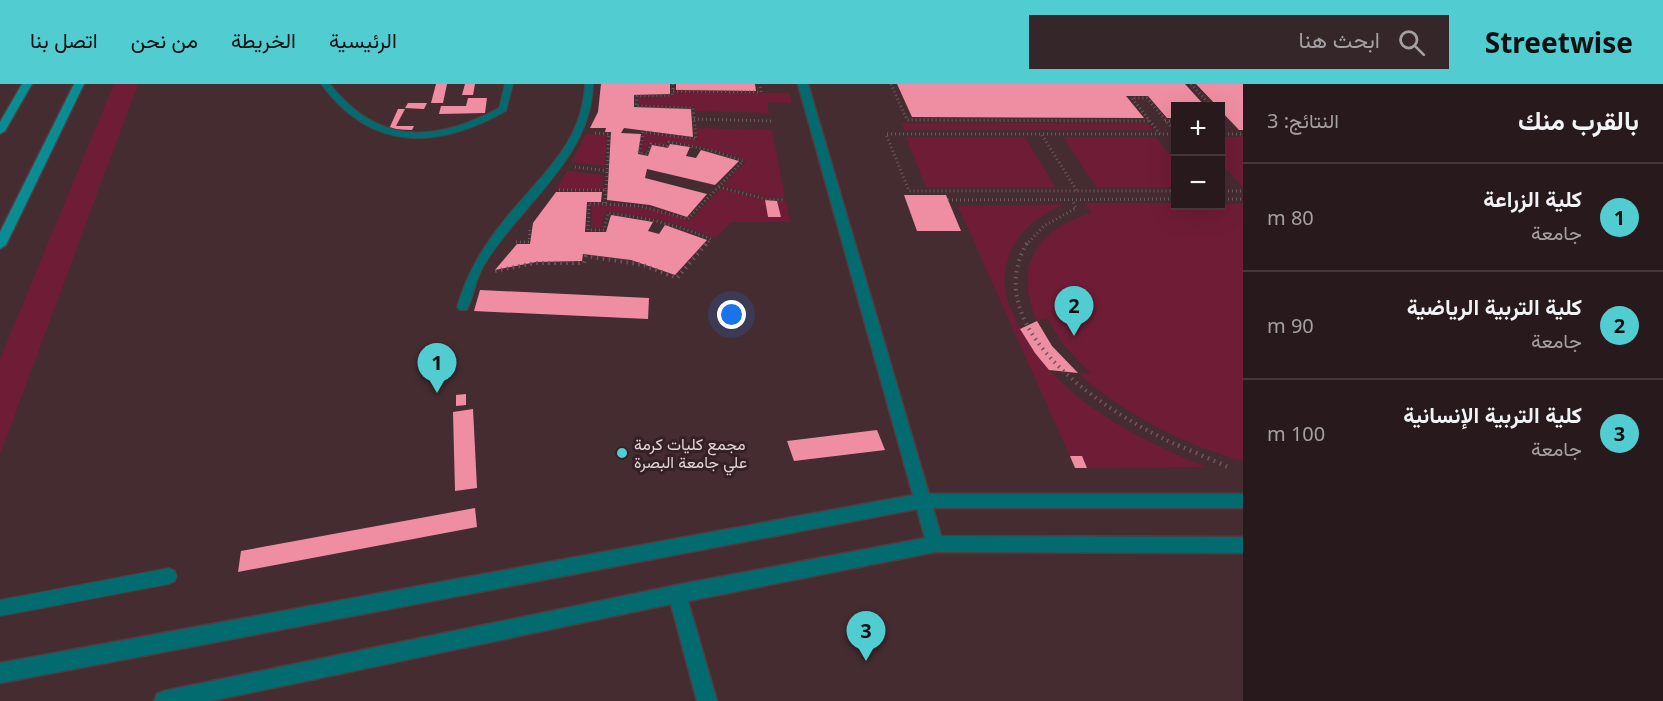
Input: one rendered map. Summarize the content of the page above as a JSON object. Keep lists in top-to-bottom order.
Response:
{
  "places": ["مجمع كليات كرمة علي جامعة البصرة"],
  "page": {
    "header": "Streetwise",
    "search": "ابحث هنا",
    "nav": [
      "الرئيسية",
      "الخريطة",
      "من نحن",
      "اتصل بنا"
    ],
    "heading": ["بالقرب منك", "النتائج: 3"],
    "map_buttons": ["+", "−"],
    "list": [
      {
        "mark": "1",
        "name": "كلية الزراعة",
        "note": "جامعة",
        "value": "80 m"
      },
      {
        "mark": "2",
        "name": "كلية التربية الرياضية",
        "note": "جامعة",
        "value": "90 m"
      },
      {
        "mark": "3",
        "name": "كلية التربية الإنسانية",
        "note": "جامعة",
        "value": "100 m"
      }
    ],
    "pins": ["2", "1", "3"]
  }
}
